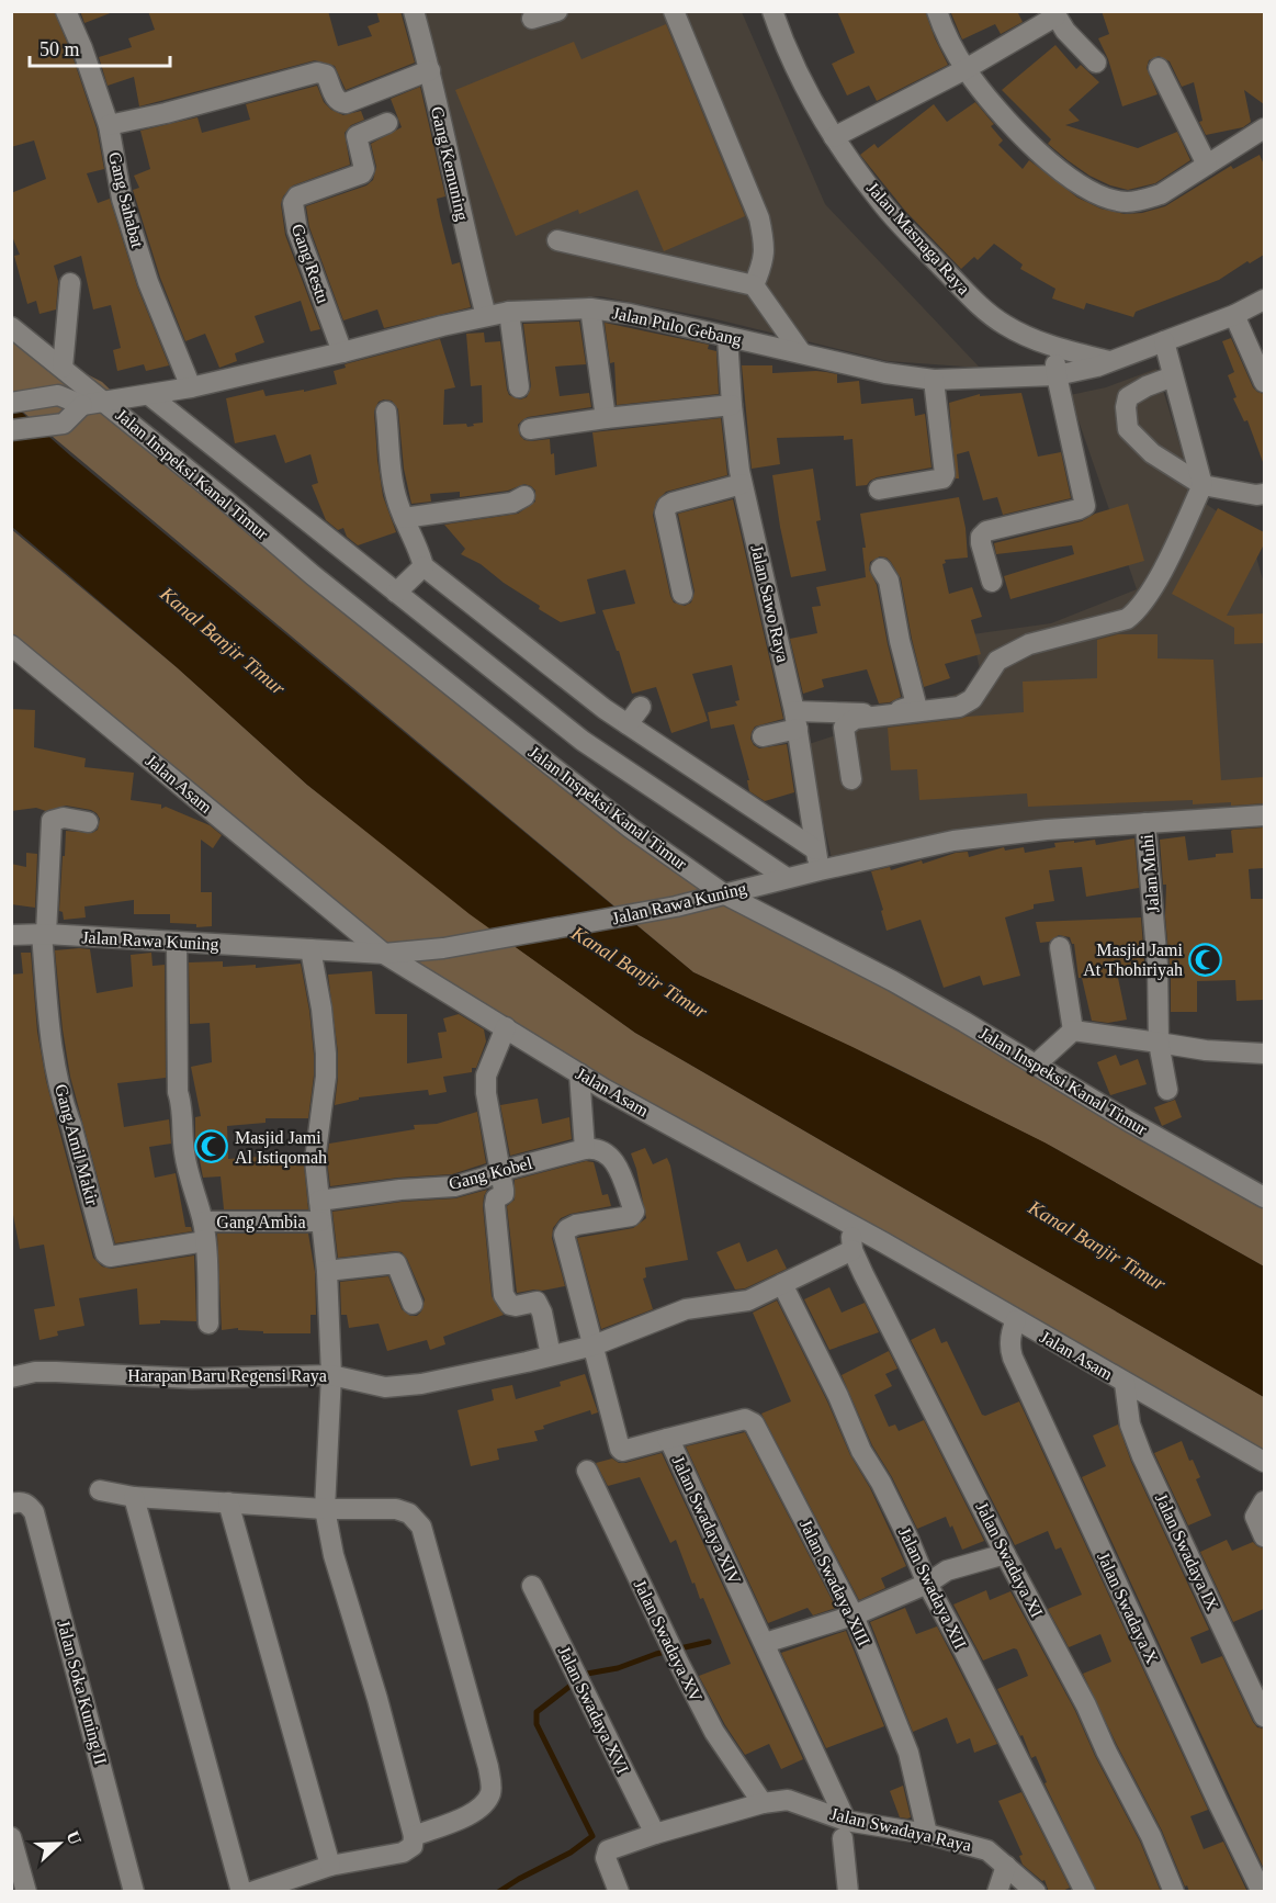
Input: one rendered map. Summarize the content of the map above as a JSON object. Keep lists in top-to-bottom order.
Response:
{
  "streets": {
    "street": [
      "Gang Kemuning",
      "Gang Sahabat",
      "Jalan Masnaga Raya",
      "Gang Restu",
      "Jalan Pulo Gebang",
      "Jalan Inspeksi Kanal Timur",
      "Jalan Sawo Raya",
      "Jalan Asam",
      "Jalan Muhi",
      "Jalan Rawa Kuning",
      "Gang Amil Makir",
      "Gang Kobel",
      "Gang Ambia",
      "Harapan Baru Regensi Raya",
      "Jalan Swadaya XIV",
      "Jalan Swadaya IX",
      "Jalan Swadaya XI",
      "Jalan Swadaya XIII",
      "Jalan Swadaya XII",
      "Jalan Swadaya X",
      "Jalan Swadaya XV",
      "Jalan Soka Kuning II",
      "Jalan Swadaya XVI",
      "Jalan Swadaya Raya"
    ]
  },
  "crossings": [
    ["Gang Kemuning", "Jalan Pulo Gebang"],
    ["Gang Sahabat", "Jalan Pulo Gebang"],
    ["Jalan Masnaga Raya", "Jalan Pulo Gebang"],
    ["Gang Restu", "Jalan Pulo Gebang"],
    ["Jalan Pulo Gebang", "Jalan Inspeksi Kanal Timur"],
    ["Jalan Pulo Gebang", "Jalan Sawo Raya"],
    ["Jalan Inspeksi Kanal Timur", "Jalan Rawa Kuning"],
    ["Jalan Sawo Raya", "Jalan Rawa Kuning"],
    ["Jalan Asam", "Jalan Rawa Kuning"],
    ["Jalan Asam", "Jalan Swadaya IX"],
    ["Jalan Asam", "Jalan Swadaya XI"],
    ["Jalan Asam", "Jalan Swadaya X"],
    ["Jalan Muhi", "Jalan Rawa Kuning"],
    ["Jalan Rawa Kuning", "Gang Amil Makir"],
    ["Gang Amil Makir", "Gang Ambia"],
    ["Gang Kobel", "Jalan Swadaya XIV"],
    ["Harapan Baru Regensi Raya", "Jalan Swadaya XIV"],
    ["Harapan Baru Regensi Raya", "Jalan Swadaya XI"],
    ["Harapan Baru Regensi Raya", "Jalan Swadaya XII"],
    ["Jalan Swadaya XIV", "Jalan Swadaya XIII"],
    ["Jalan Swadaya XIV", "Jalan Swadaya Raya"],
    ["Jalan Swadaya XIII", "Jalan Swadaya Raya"],
    ["Jalan Swadaya XV", "Jalan Swadaya Raya"],
    ["Jalan Swadaya XVI", "Jalan Swadaya Raya"]
  ],
  "water": ["Kanal Banjir Timur"],
  "places": {
    "mosque": ["Masjid Jami At Thohiriyah", "Masjid Jami Al Istiqomah"]
  },
  "scale_bar": "50 m",
  "north": "right"
}
